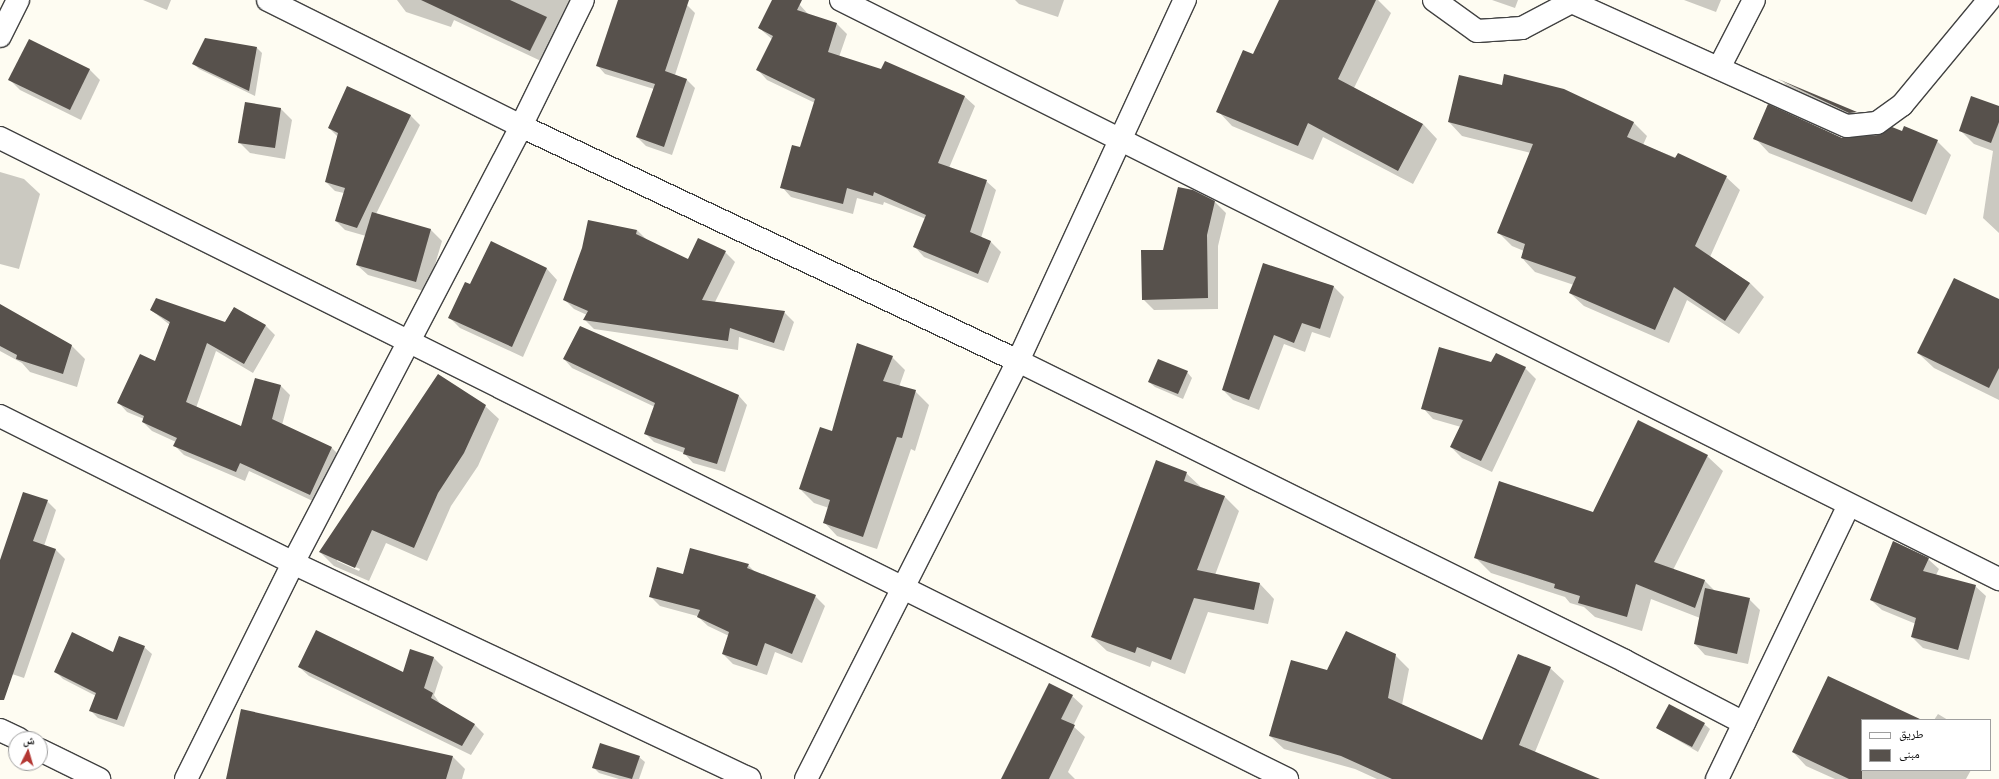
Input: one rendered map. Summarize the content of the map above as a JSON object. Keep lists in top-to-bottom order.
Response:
{
  "legend": ["طريق", "مبنى"],
  "north": "top"
}
